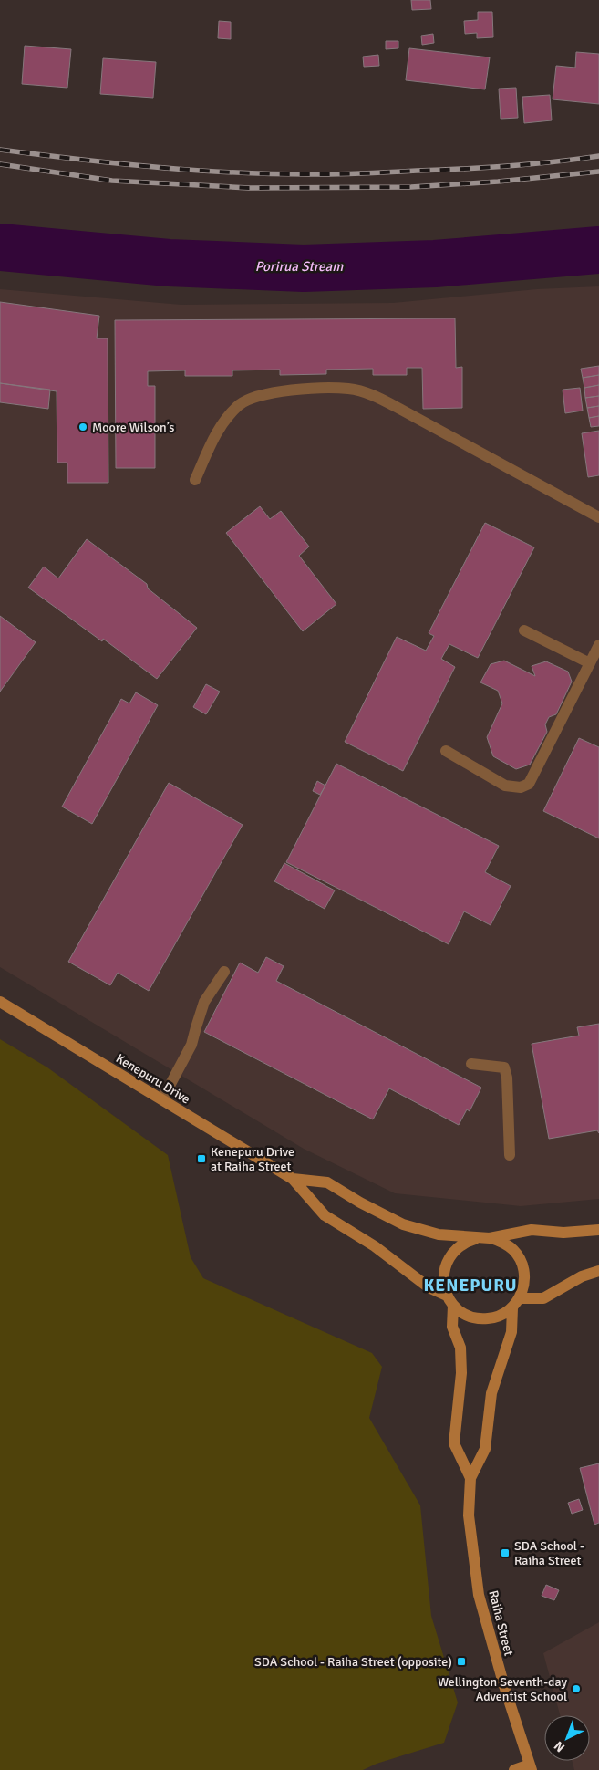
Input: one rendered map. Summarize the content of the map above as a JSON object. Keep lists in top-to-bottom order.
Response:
{
  "streets": {
    "main road": ["Kenepuru Drive", "Raiha Street"]
  },
  "crossings": [
    ["Kenepuru Drive", "Raiha Street"]
  ],
  "districts": ["KENEPURU"],
  "water": ["Porirua Stream"],
  "places": {
    "other": ["Moore Wilson’s", "Wellington Seventh-day Adventist School"],
    "transit": ["Kenepuru Drive at Raiha Street", "SDA School - Raiha Street", "SDA School - Raiha Street (opposite)"]
  },
  "north": "bottom left"
}
